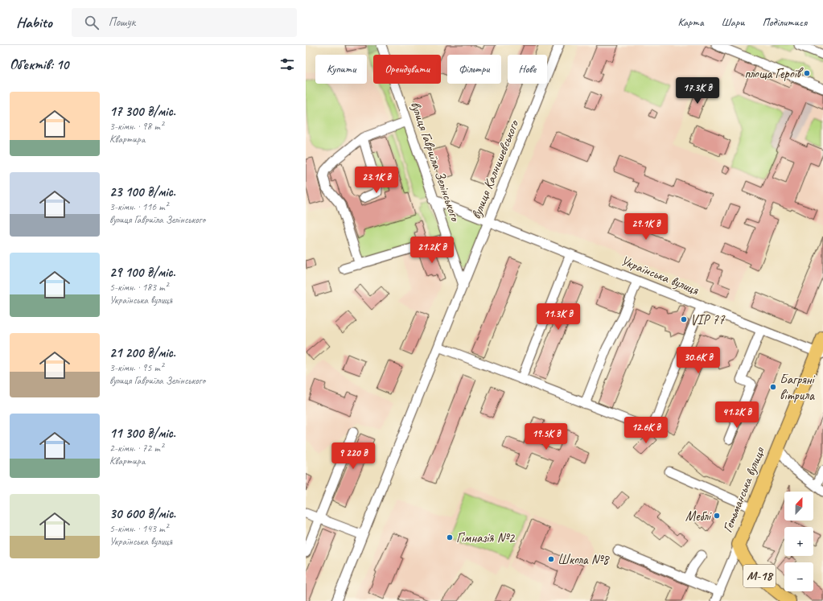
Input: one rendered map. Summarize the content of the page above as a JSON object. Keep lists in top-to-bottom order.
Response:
{
  "streets": {
    "highway": ["Гетьманська вулиця", "М-18"],
    "street": ["вулиця Гавриїла Зелінського", "вулиця Калнишевського", "Українська вулиця"]
  },
  "crossings": [
    ["вулиця Гавриїла Зелінського", "вулиця Калнишевського"],
    ["вулиця Гавриїла Зелінського", "Українська вулиця"],
    ["вулиця Калнишевського", "Українська вулиця"],
    ["Українська вулиця", "Гетьманська вулиця"],
    ["Гетьманська вулиця", "М-18"]
  ],
  "places": [
    "площа Героїв",
    "VIP 77",
    "Багряні вітрила",
    "Меблі",
    "Гімназія №2",
    "Школа №8"
  ],
  "north": "top",
  "page": {
    "header": "Habito",
    "search": "Пошук",
    "nav": ["Карта", "Шари", "Поділитися"],
    "heading": "Об’єктів: 10",
    "chip": [
      "Купити",
      "Орендувати",
      "Фільтри",
      "Нове"
    ],
    "price": [
      "17.3K ₴",
      "23.1K ₴",
      "29.1K ₴",
      "21.2K ₴",
      "11.3K ₴",
      "30.6K ₴",
      "41.2K ₴",
      "12.6K ₴",
      "19.5K ₴",
      "9 220 ₴"
    ],
    "list": [
      {
        "name": "17 300 ₴/міс.",
        "note": "3-кімн. · 98 m² · Квартира"
      },
      {
        "name": "23 100 ₴/міс.",
        "note": "3-кімн. · 116 m² · вулиця Гавриїла Зелінського"
      },
      {
        "name": "29 100 ₴/міс.",
        "note": "5-кімн. · 183 m² · Українська вулиця"
      },
      {
        "name": "21 200 ₴/міс.",
        "note": "3-кімн. · 95 m² · вулиця Гавриїла Зелінського"
      },
      {
        "name": "11 300 ₴/міс.",
        "note": "2-кімн. · 72 m² · Квартира"
      },
      {
        "name": "30 600 ₴/міс.",
        "note": "5-кімн. · 143 m² · Українська вулиця"
      }
    ],
    "map_buttons": ["+", "−"]
  }
}
